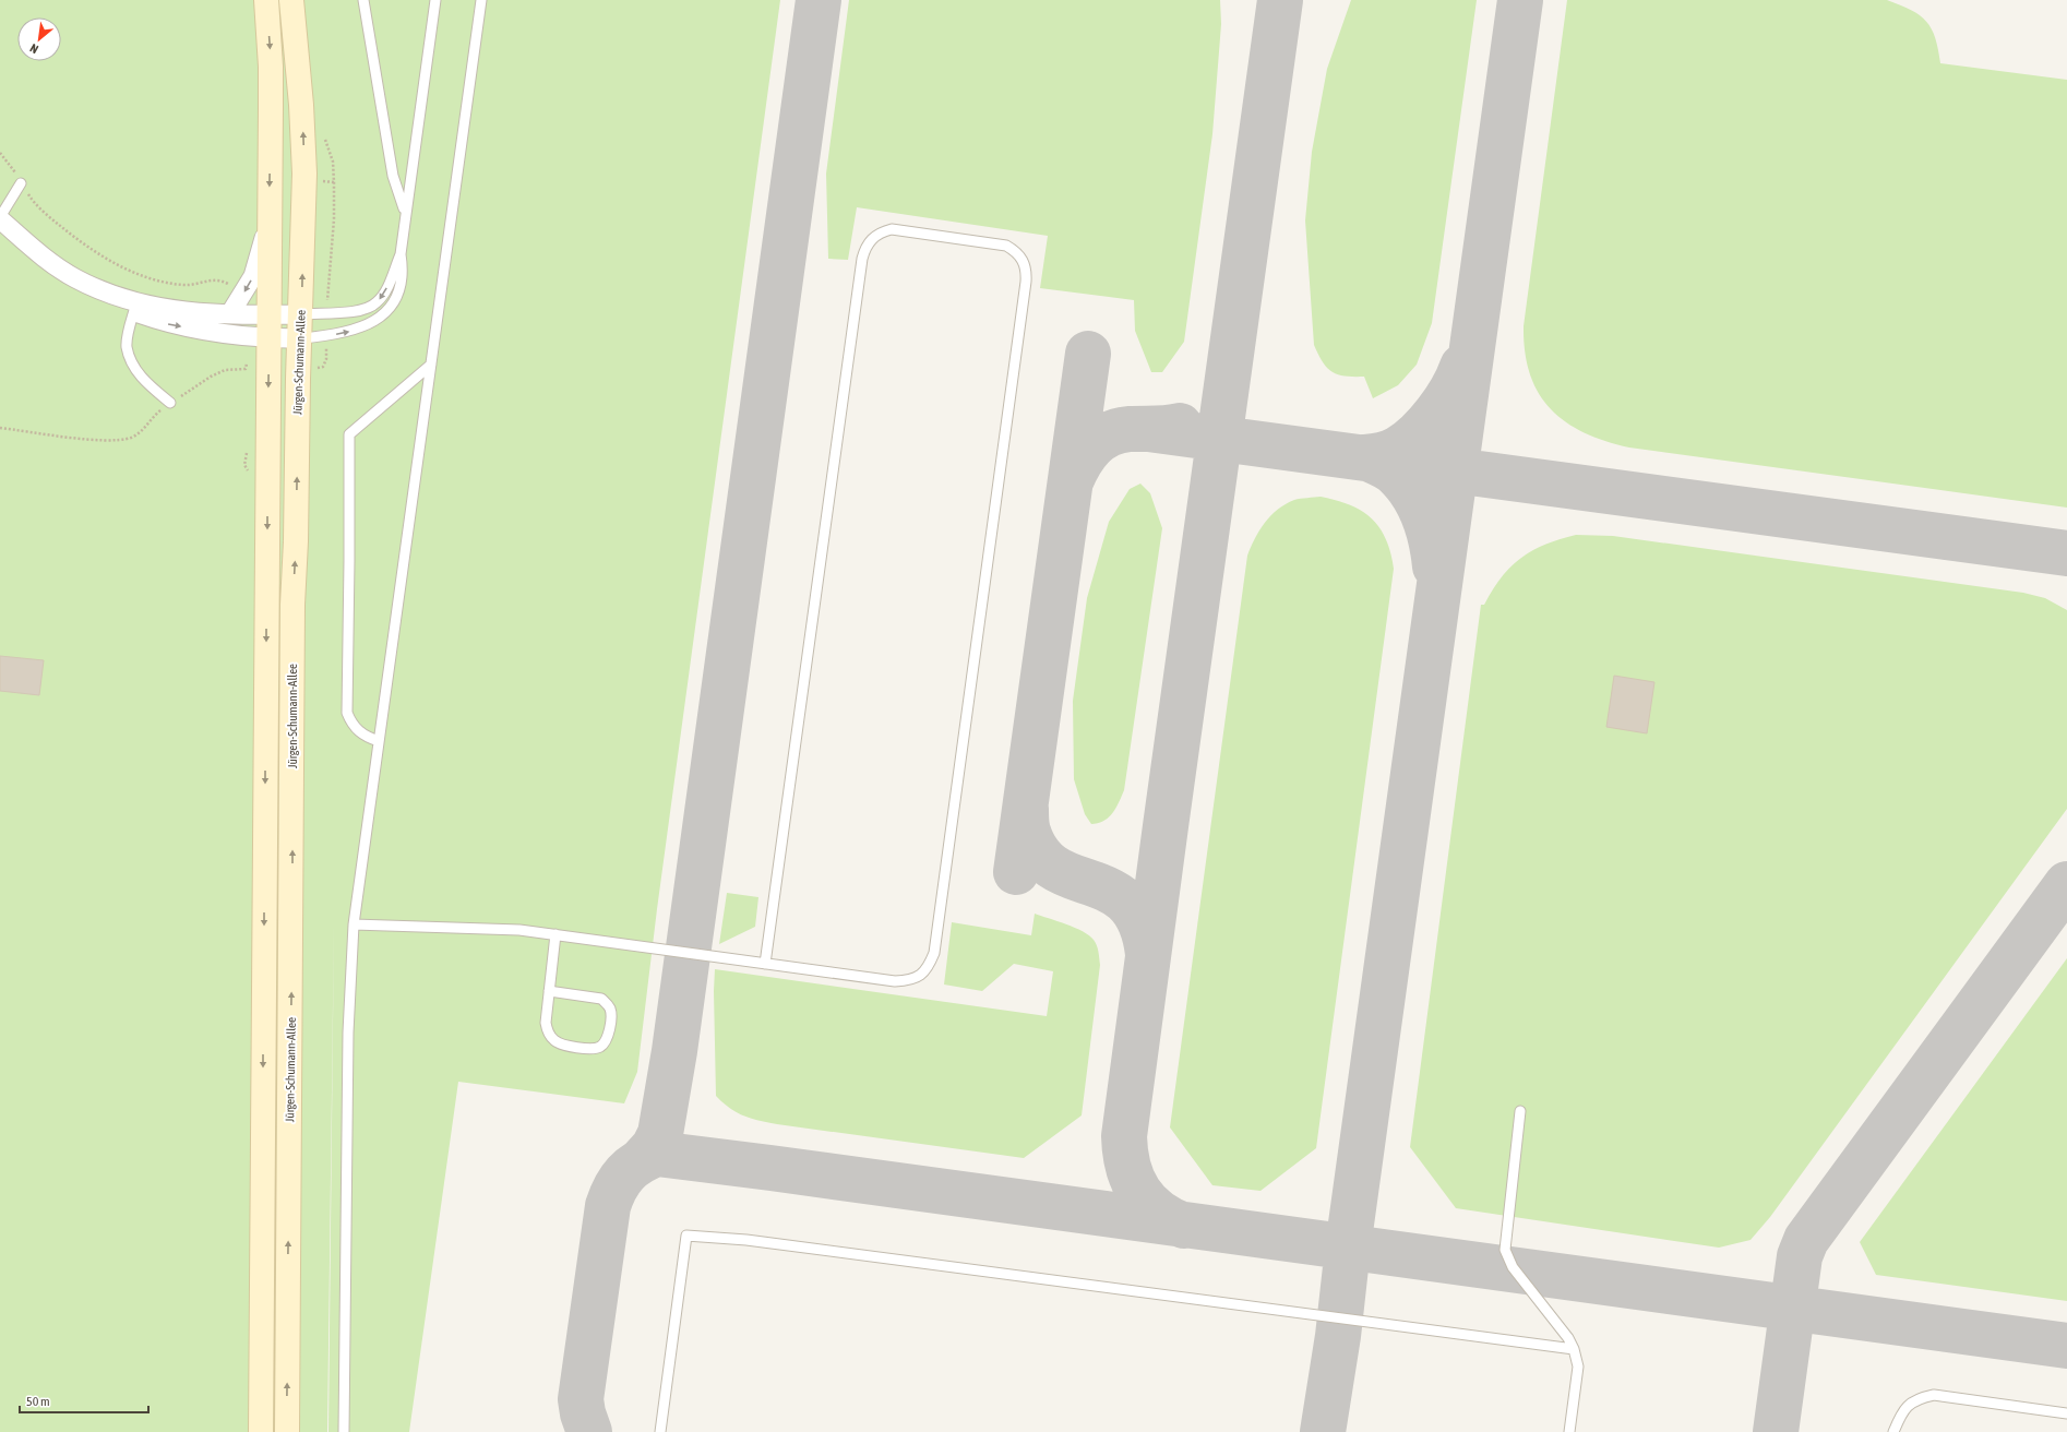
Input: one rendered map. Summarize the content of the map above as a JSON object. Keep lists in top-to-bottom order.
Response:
{
  "streets": {
    "street": ["Jürgen-Schumann-Allee"]
  },
  "scale_bar": "50 m",
  "north": "bottom left"
}
